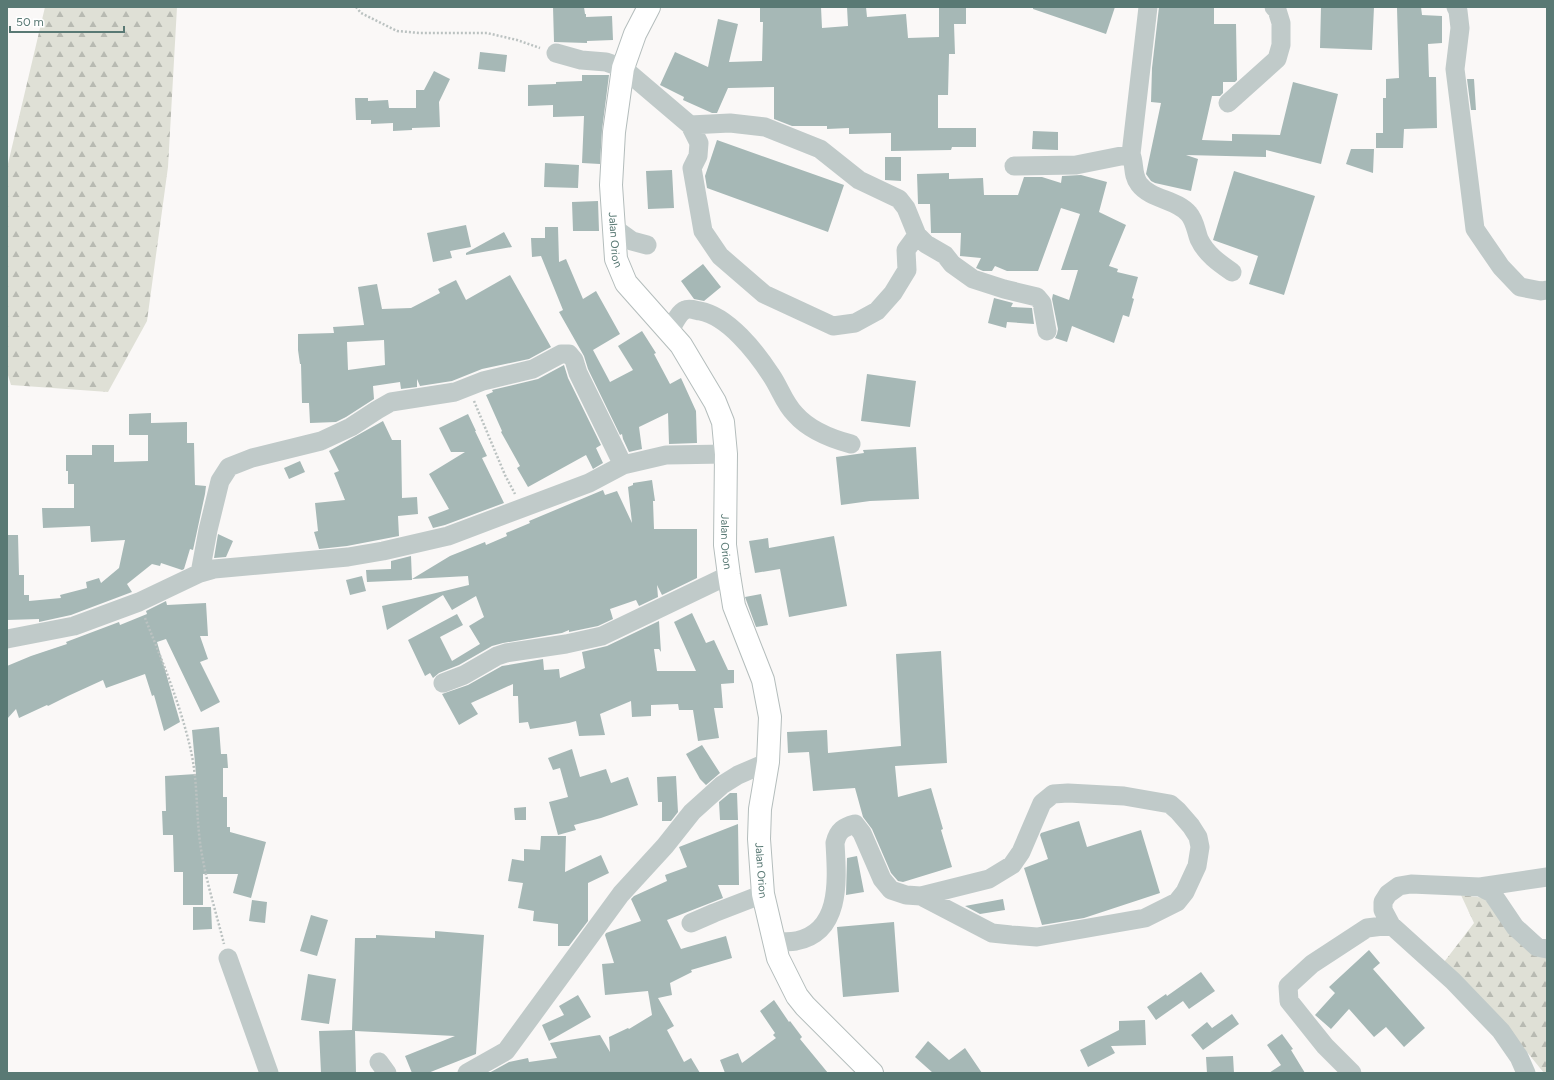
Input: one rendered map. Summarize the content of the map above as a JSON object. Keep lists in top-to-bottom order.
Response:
{
  "streets": {
    "highway": ["Jalan Orion"]
  },
  "scale_bar": "50 m"
}
